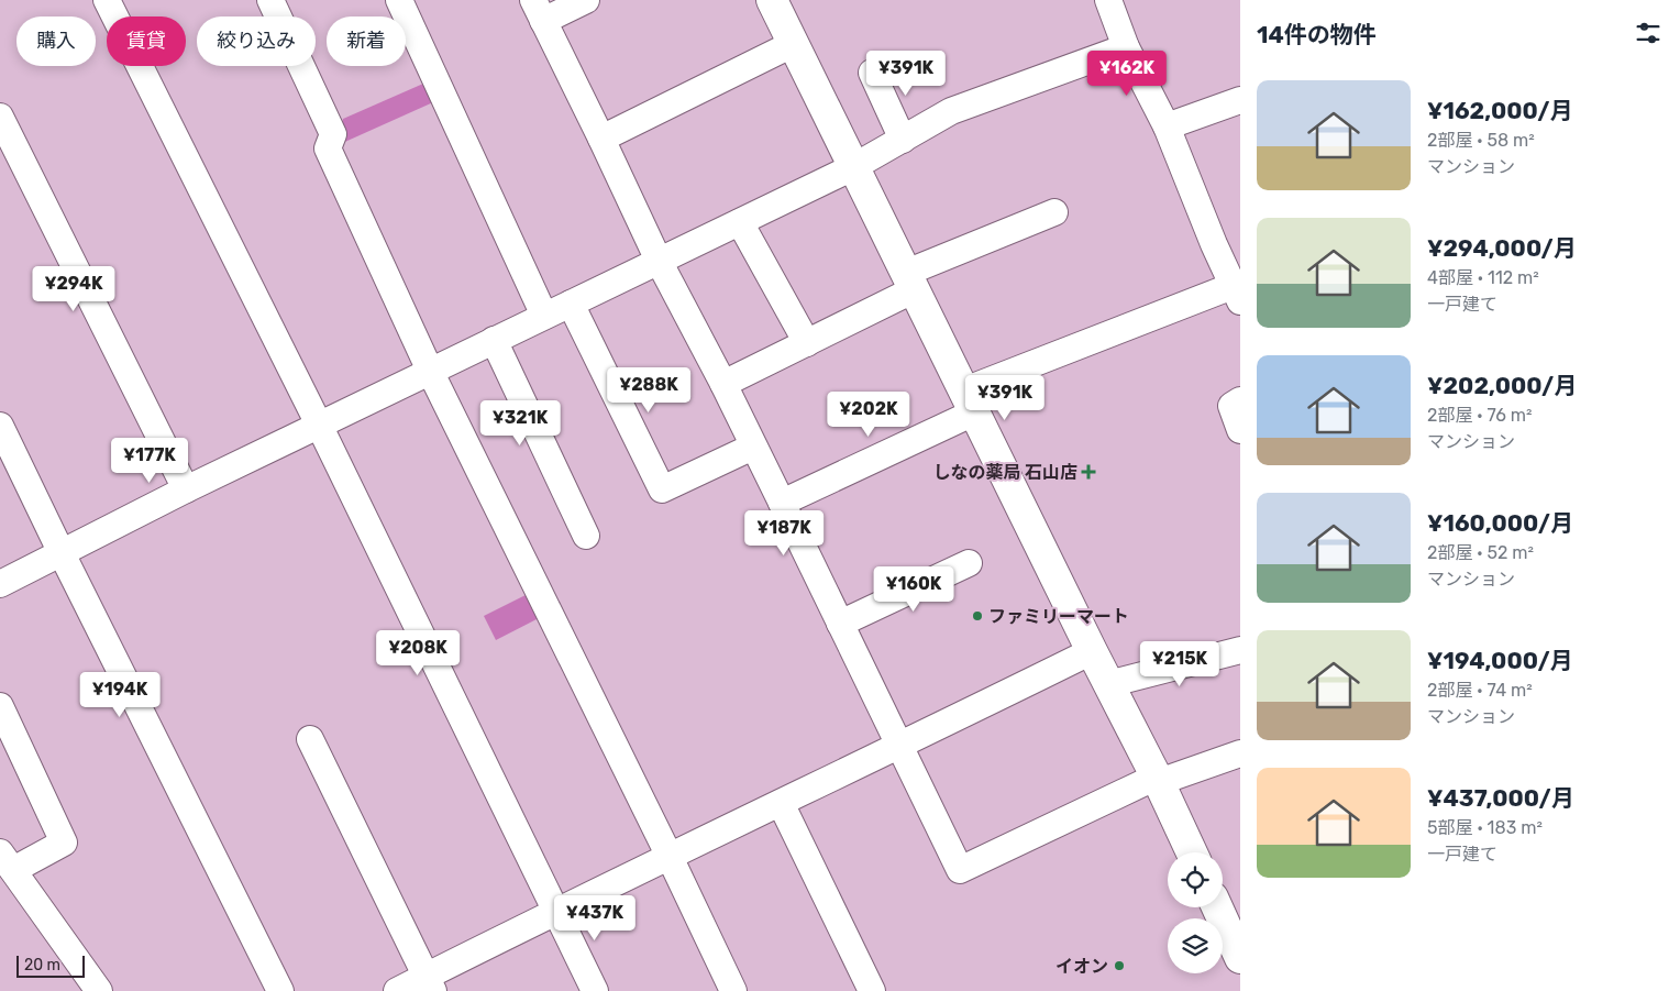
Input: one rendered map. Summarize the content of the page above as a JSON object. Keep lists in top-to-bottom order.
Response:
{
  "places": {
    "health": ["しなの薬局 石山店"],
    "other": ["ファミリーマート", "イオン"]
  },
  "scale_bar": "20 m",
  "page": {
    "heading": "14件の物件",
    "chip": [
      "購入",
      "賃貸",
      "絞り込み",
      "新着"
    ],
    "price": [
      "¥391K",
      "¥162K",
      "¥294K",
      "¥288K",
      "¥391K",
      "¥202K",
      "¥321K",
      "¥177K",
      "¥187K",
      "¥160K",
      "¥208K",
      "¥215K",
      "¥194K",
      "¥437K"
    ],
    "list": [
      {
        "name": "¥162,000/月",
        "note": "2部屋 · 58 m² · マンション"
      },
      {
        "name": "¥294,000/月",
        "note": "4部屋 · 112 m² · 一戸建て"
      },
      {
        "name": "¥202,000/月",
        "note": "2部屋 · 76 m² · マンション"
      },
      {
        "name": "¥160,000/月",
        "note": "2部屋 · 52 m² · マンション"
      },
      {
        "name": "¥194,000/月",
        "note": "2部屋 · 74 m² · マンション"
      },
      {
        "name": "¥437,000/月",
        "note": "5部屋 · 183 m² · 一戸建て"
      }
    ],
    "scale": "20 m"
  }
}
